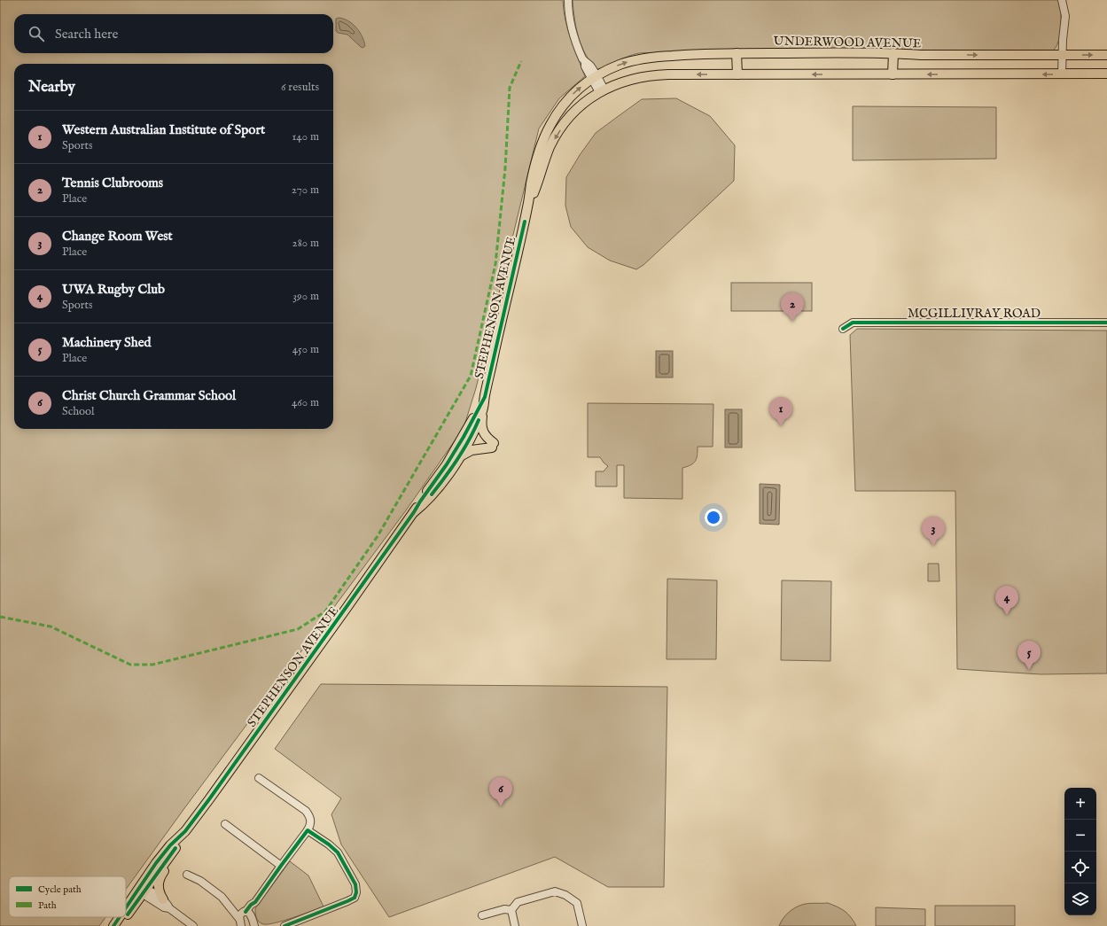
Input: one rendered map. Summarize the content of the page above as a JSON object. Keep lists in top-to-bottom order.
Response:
{
  "streets": {
    "main road": ["UNDERWOOD AVENUE", "STEPHENSON AVENUE"],
    "street": ["MCGILLIVRAY ROAD"]
  },
  "crossings": [
    ["UNDERWOOD AVENUE", "STEPHENSON AVENUE"]
  ],
  "legend": ["Cycle path", "Path"],
  "page": {
    "search": "Search here",
    "heading": ["Nearby", "6 results"],
    "list": [
      {
        "mark": "1",
        "name": "Western Australian Institute of Sport",
        "note": "Sports",
        "value": "140 m"
      },
      {
        "mark": "2",
        "name": "Tennis Clubrooms",
        "note": "Place",
        "value": "270 m"
      },
      {
        "mark": "3",
        "name": "Change Room West",
        "note": "Place",
        "value": "280 m"
      },
      {
        "mark": "4",
        "name": "UWA Rugby Club",
        "note": "Sports",
        "value": "390 m"
      },
      {
        "mark": "5",
        "name": "Machinery Shed",
        "note": "Place",
        "value": "450 m"
      },
      {
        "mark": "6",
        "name": "Christ Church Grammar School",
        "note": "School",
        "value": "460 m"
      }
    ],
    "pins": [
      "2",
      "1",
      "3",
      "4",
      "5",
      "6"
    ],
    "map_buttons": ["+", "−"]
  }
}
